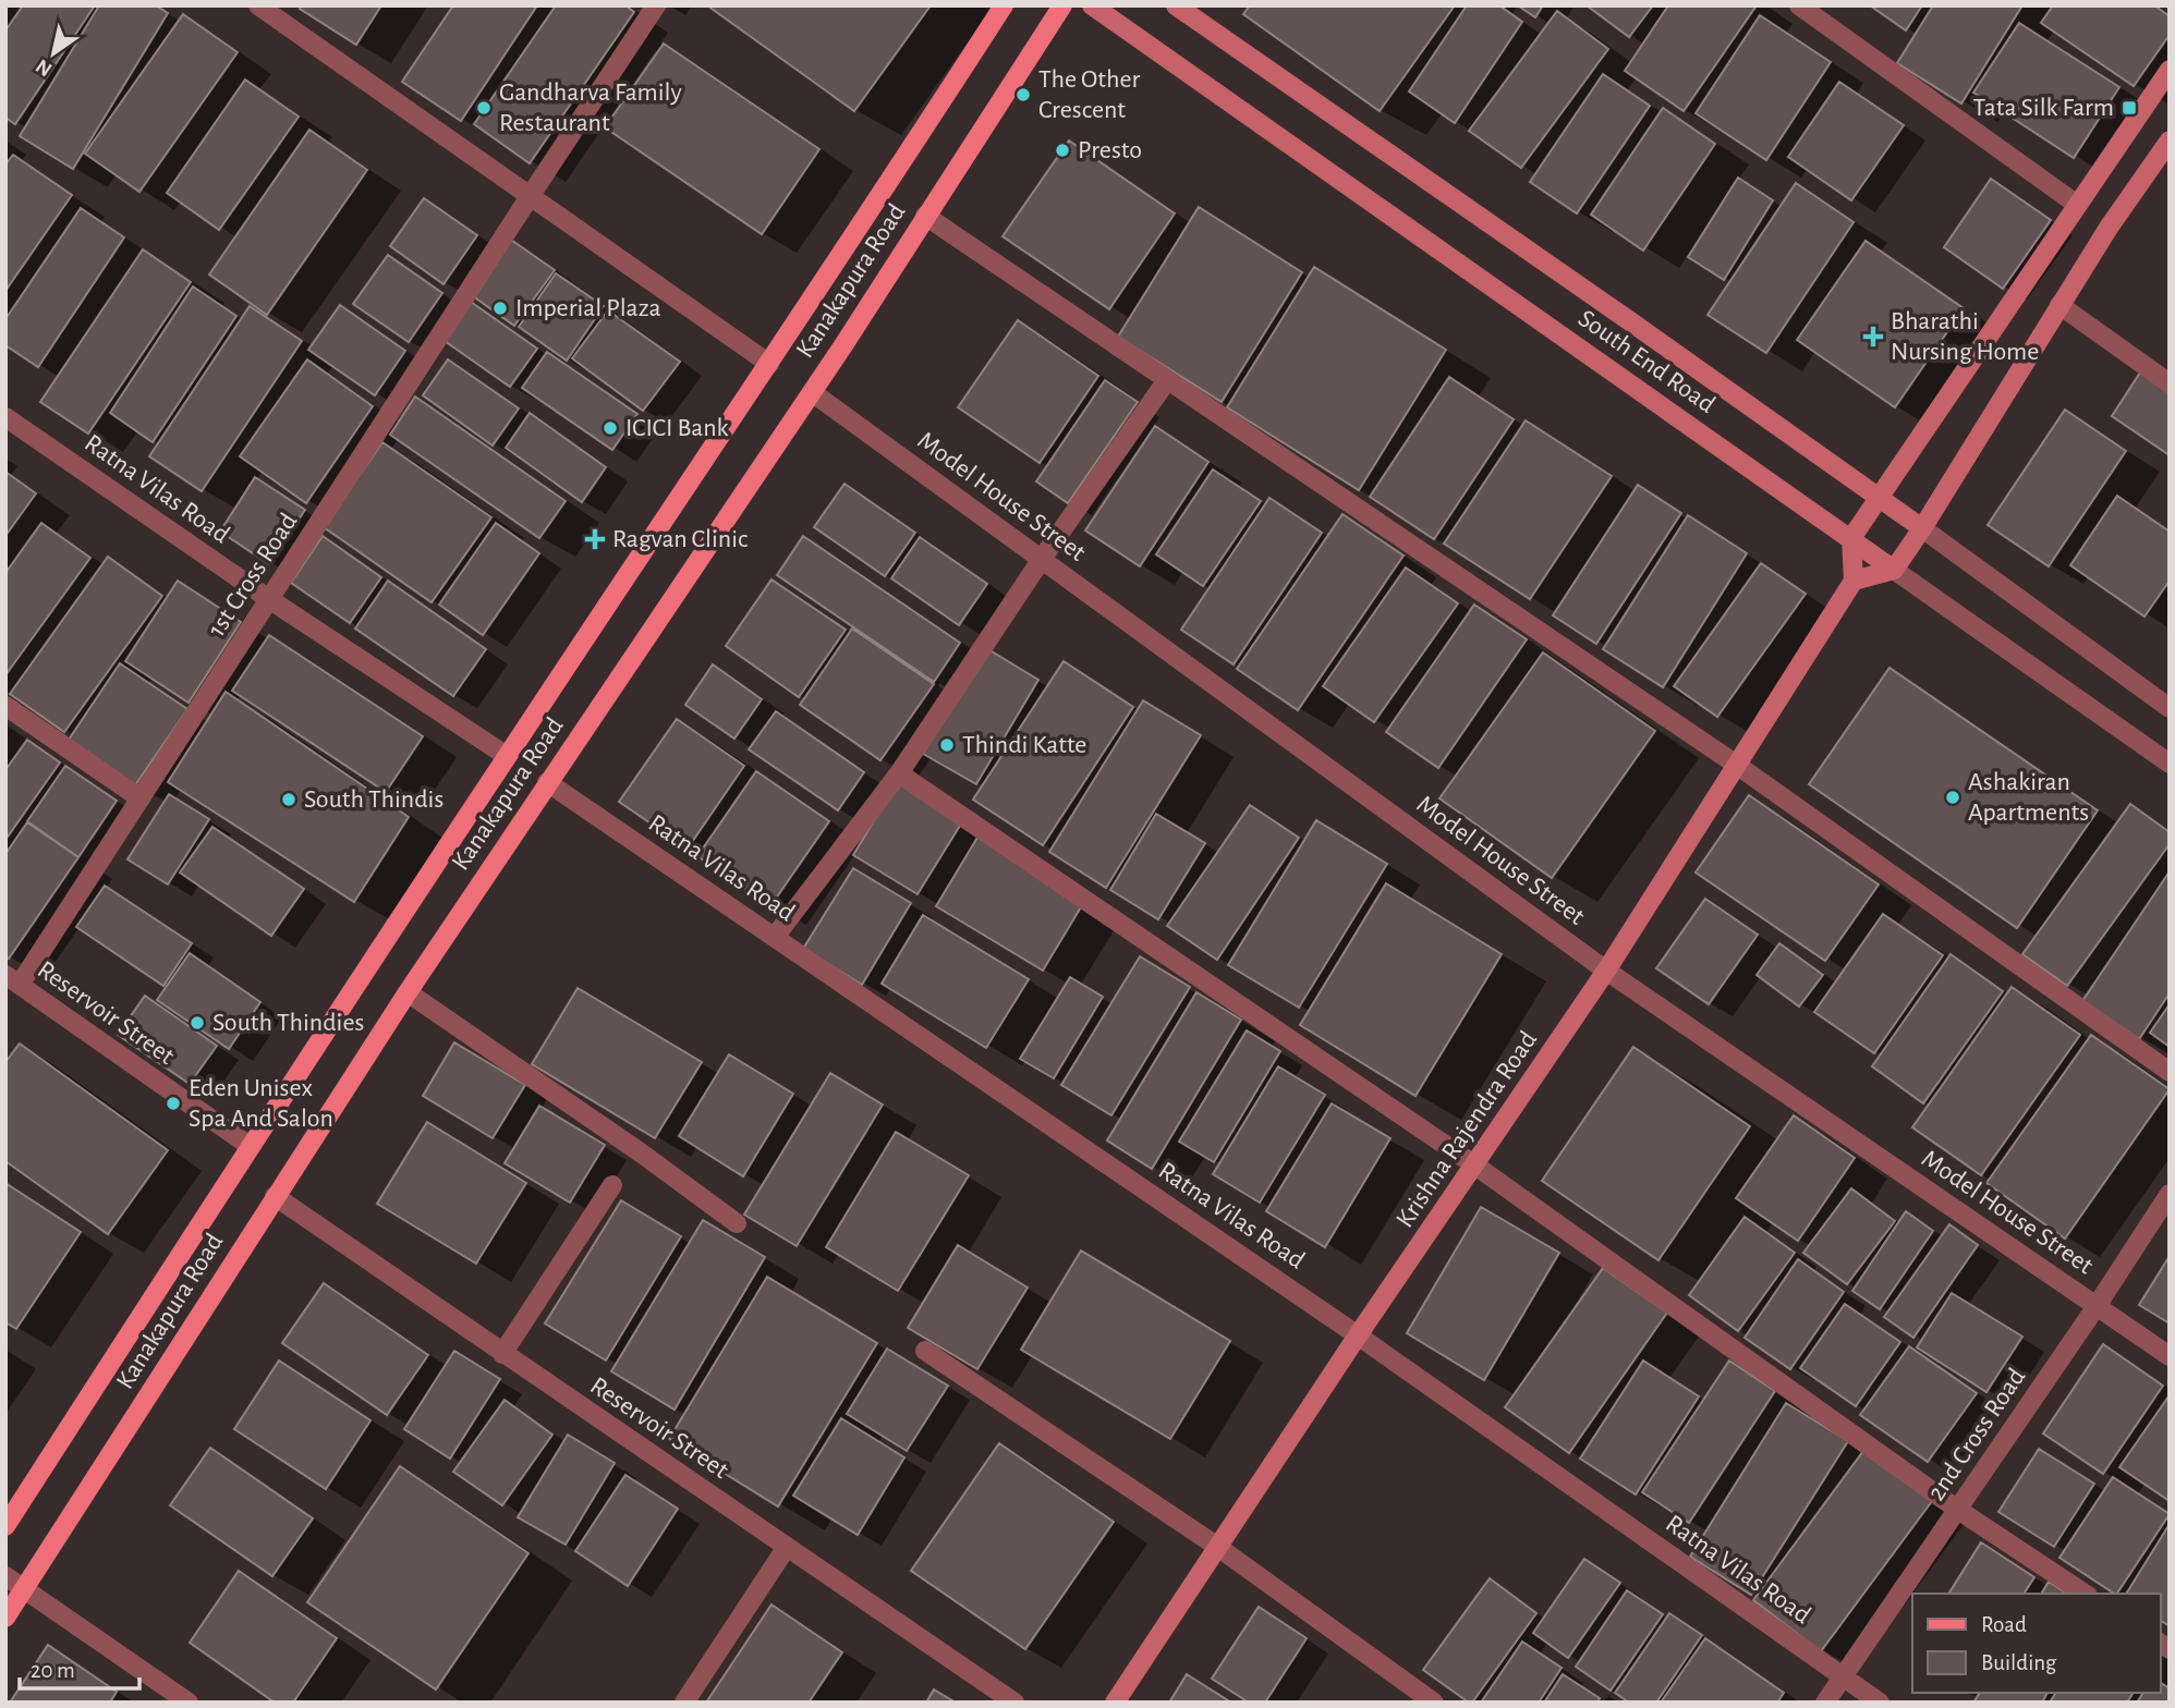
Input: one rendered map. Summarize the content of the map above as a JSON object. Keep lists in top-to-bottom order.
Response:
{
  "streets": {
    "main road": ["Kanakapura Road", "South End Road", "Krishna Rajendra Road"],
    "street": [
      "Ratna Vilas Road",
      "Model House Street",
      "1st Cross Road",
      "Reservoir Street",
      "2nd Cross Road"
    ]
  },
  "crossings": [
    ["Kanakapura Road", "Ratna Vilas Road"],
    ["Kanakapura Road", "Model House Street"],
    ["Kanakapura Road", "Reservoir Street"],
    ["Ratna Vilas Road", "1st Cross Road"],
    ["Ratna Vilas Road", "Krishna Rajendra Road"],
    ["Ratna Vilas Road", "2nd Cross Road"],
    ["Model House Street", "Krishna Rajendra Road"],
    ["Model House Street", "2nd Cross Road"],
    ["1st Cross Road", "Reservoir Street"]
  ],
  "places": {
    "other": [
      "The Other Crescent",
      "Gandharva Family Restaurant",
      "Presto",
      "Imperial Plaza",
      "ICICI Bank",
      "Thindi Katte",
      "Ashakiran Apartments",
      "South Thindis",
      "South Thindies",
      "Eden Unisex Spa And Salon"
    ],
    "transit": ["Tata Silk Farm"],
    "health": ["Bharathi Nursing Home", "Ragvan Clinic"]
  },
  "legend": ["Road", "Building"],
  "scale_bar": "20 m",
  "north": "bottom left"
}
